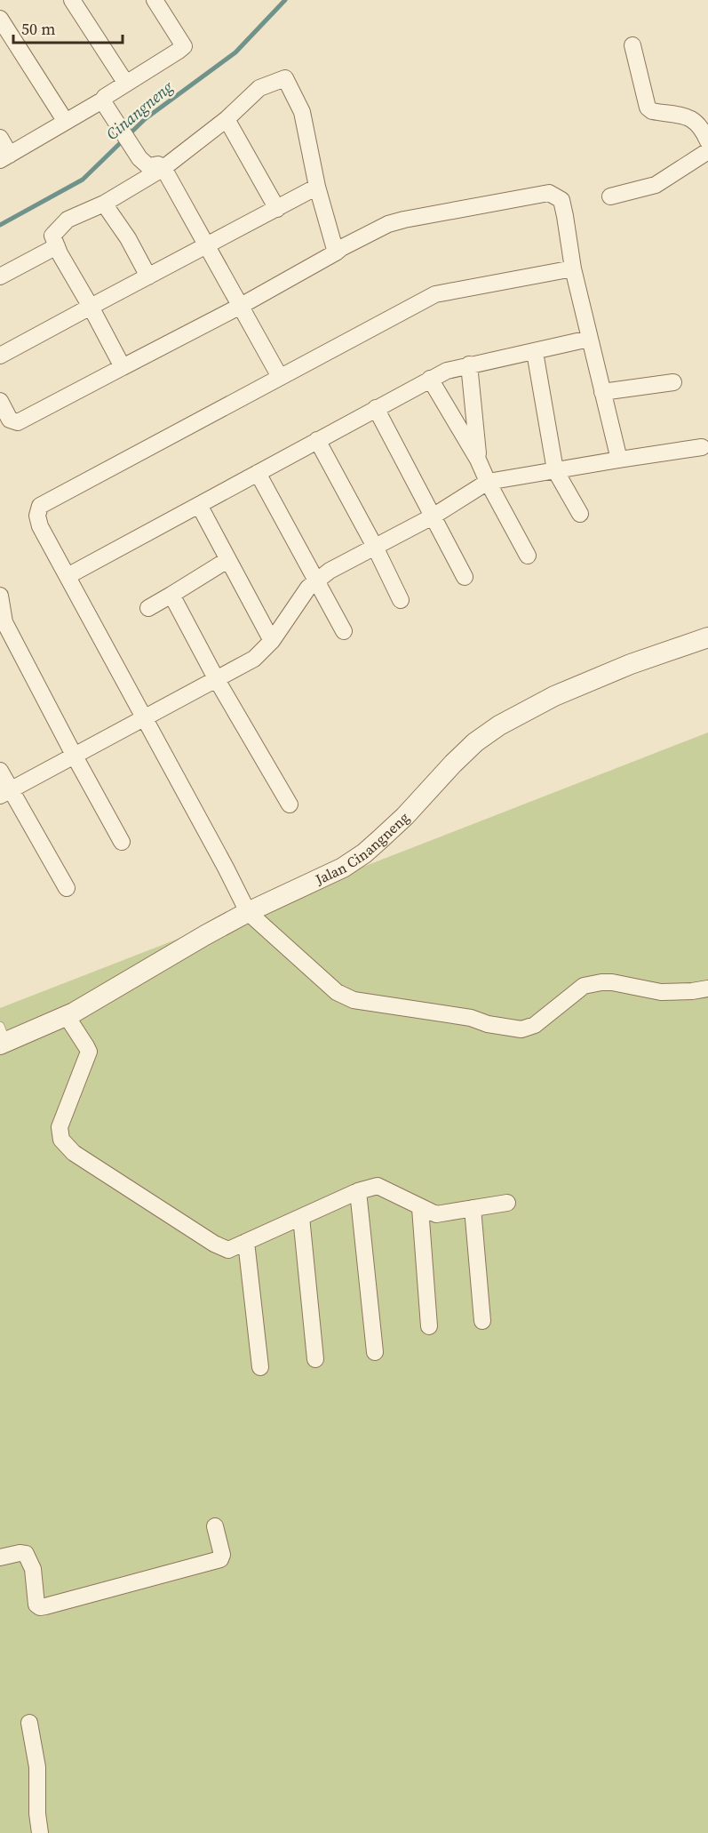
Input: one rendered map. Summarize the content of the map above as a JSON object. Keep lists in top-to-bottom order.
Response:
{
  "streets": {
    "street": ["Jalan Cinangneng"]
  },
  "water": ["Cinangneng"],
  "scale_bar": "50 m"
}
